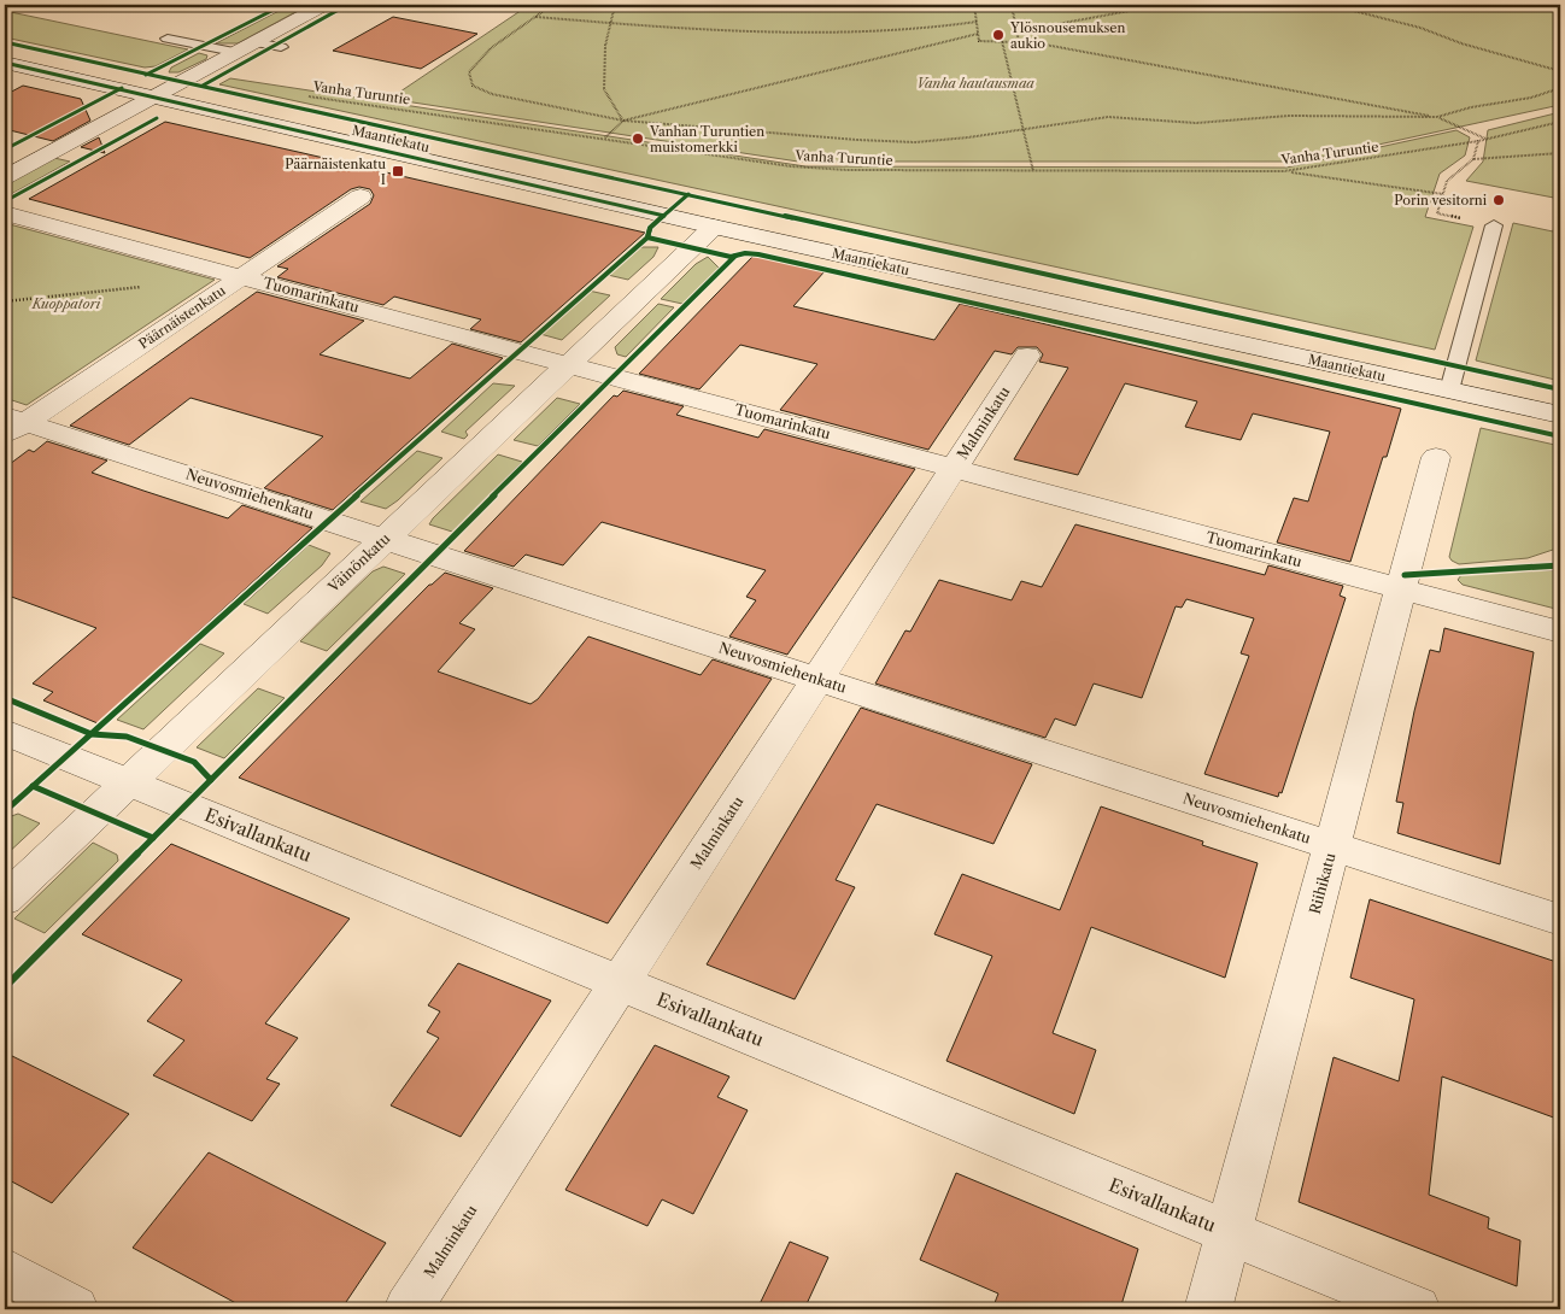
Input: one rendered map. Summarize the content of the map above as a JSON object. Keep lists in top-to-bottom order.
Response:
{
  "streets": {
    "street": [
      "Maantiekatu",
      "Tuomarinkatu",
      "Päärnäistenkatu",
      "Malminkatu",
      "Neuvosmiehenkatu",
      "Väinönkatu",
      "Esivallankatu",
      "Riihikatu"
    ],
    "path": ["Vanha Turuntie"]
  },
  "crossings": [
    ["Maantiekatu", "Väinönkatu"],
    ["Tuomarinkatu", "Päärnäistenkatu"],
    ["Tuomarinkatu", "Malminkatu"],
    ["Tuomarinkatu", "Väinönkatu"],
    ["Tuomarinkatu", "Riihikatu"],
    ["Päärnäistenkatu", "Neuvosmiehenkatu"],
    ["Malminkatu", "Neuvosmiehenkatu"],
    ["Malminkatu", "Esivallankatu"],
    ["Neuvosmiehenkatu", "Väinönkatu"],
    ["Neuvosmiehenkatu", "Riihikatu"],
    ["Väinönkatu", "Esivallankatu"],
    ["Esivallankatu", "Riihikatu"]
  ],
  "parks": ["Vanha hautausmaa", "Kuoppatori"],
  "places": {
    "other": ["Ylösnousemuksen aukio", "Vanhan Turuntien muistomerkki", "Porin vesitorni"],
    "transit": ["Päärnäistenkatu I"]
  }
}
